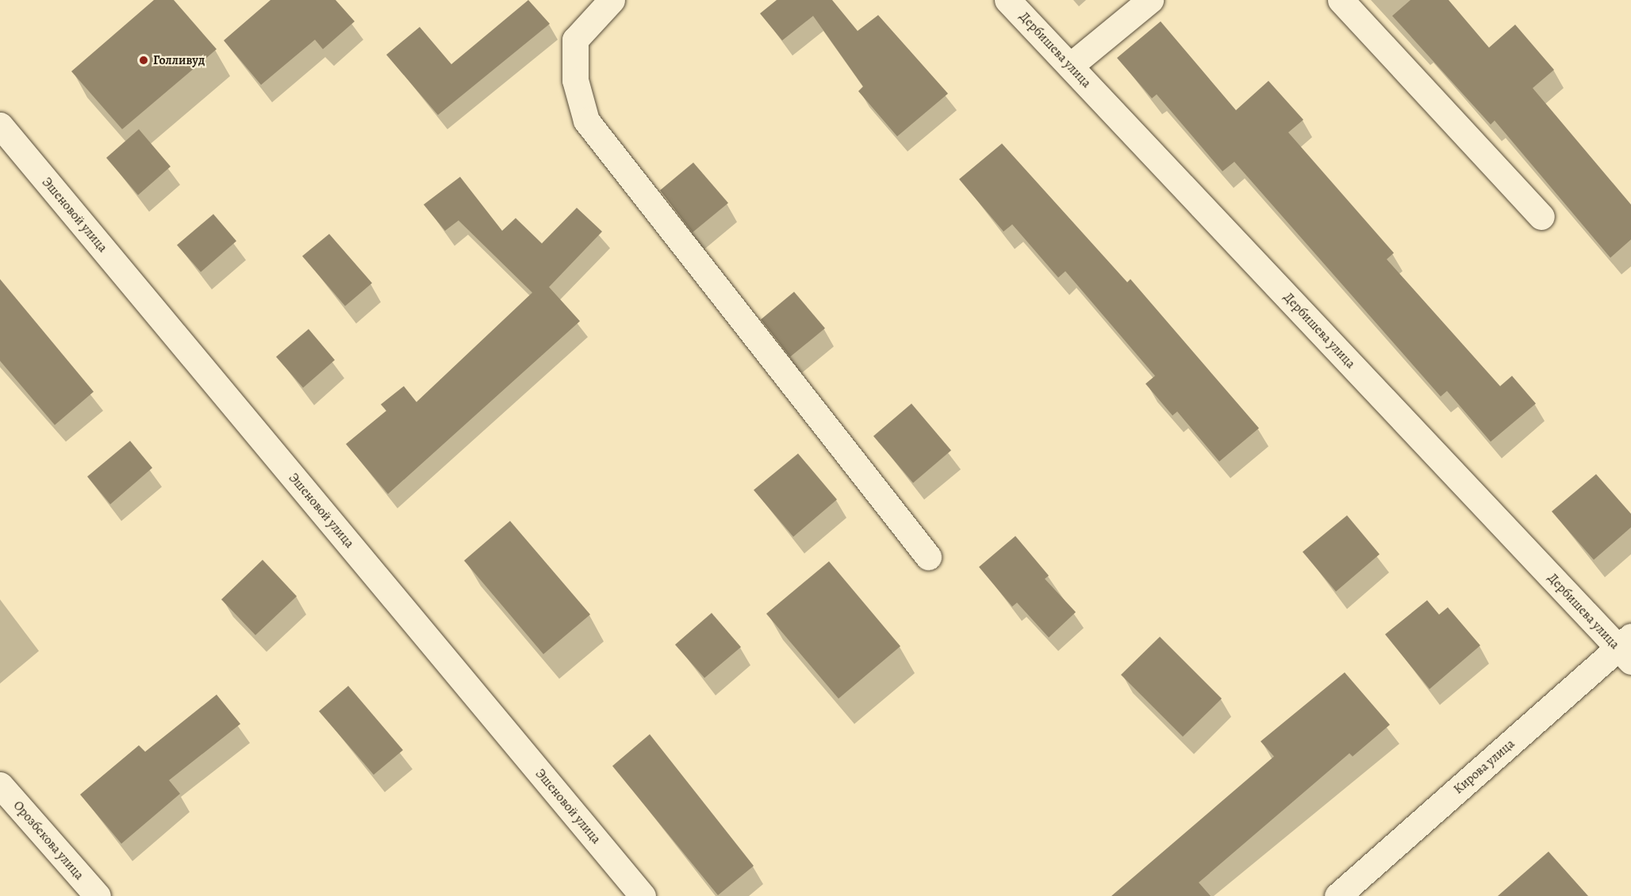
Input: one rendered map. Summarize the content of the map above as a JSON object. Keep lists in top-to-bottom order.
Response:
{
  "streets": {
    "street": [
      "Дербишева улица",
      "Эшеновой улица",
      "Кирова улица",
      "Орозбекова улица"
    ]
  },
  "crossings": [
    ["Дербишева улица", "Кирова улица"]
  ],
  "places": ["Голливуд"]
}
